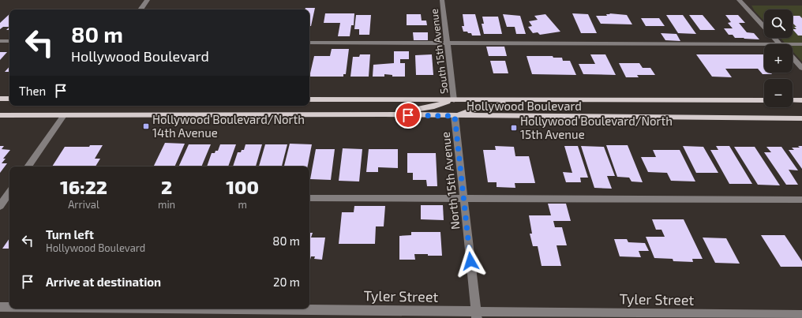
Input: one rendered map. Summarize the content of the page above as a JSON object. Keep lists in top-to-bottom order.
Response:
{
  "streets": {
    "main road": ["Hollywood Boulevard"],
    "street": ["South 15th Avenue", "North 15th Avenue", "Tyler Street"]
  },
  "crossings": [
    ["South 15th Avenue", "Hollywood Boulevard"],
    ["Hollywood Boulevard", "North 15th Avenue"],
    ["North 15th Avenue", "Tyler Street"]
  ],
  "places": {
    "transit": ["Hollywood Boulevard/North 14th Avenue", "Hollywood Boulevard/North 15th Avenue"]
  },
  "page": {
    "map_buttons": ["+", "−"],
    "turn": ["80 m", "Hollywood Boulevard"],
    "then": "Then",
    "eta": [
      "16:22",
      "Arrival",
      "2",
      "min",
      "100",
      "m"
    ],
    "list": [
      {
        "name": "Turn left",
        "note": "Hollywood Boulevard",
        "value": "80 m"
      },
      {
        "name": "Arrive at destination",
        "value": "20 m"
      }
    ]
  }
}
